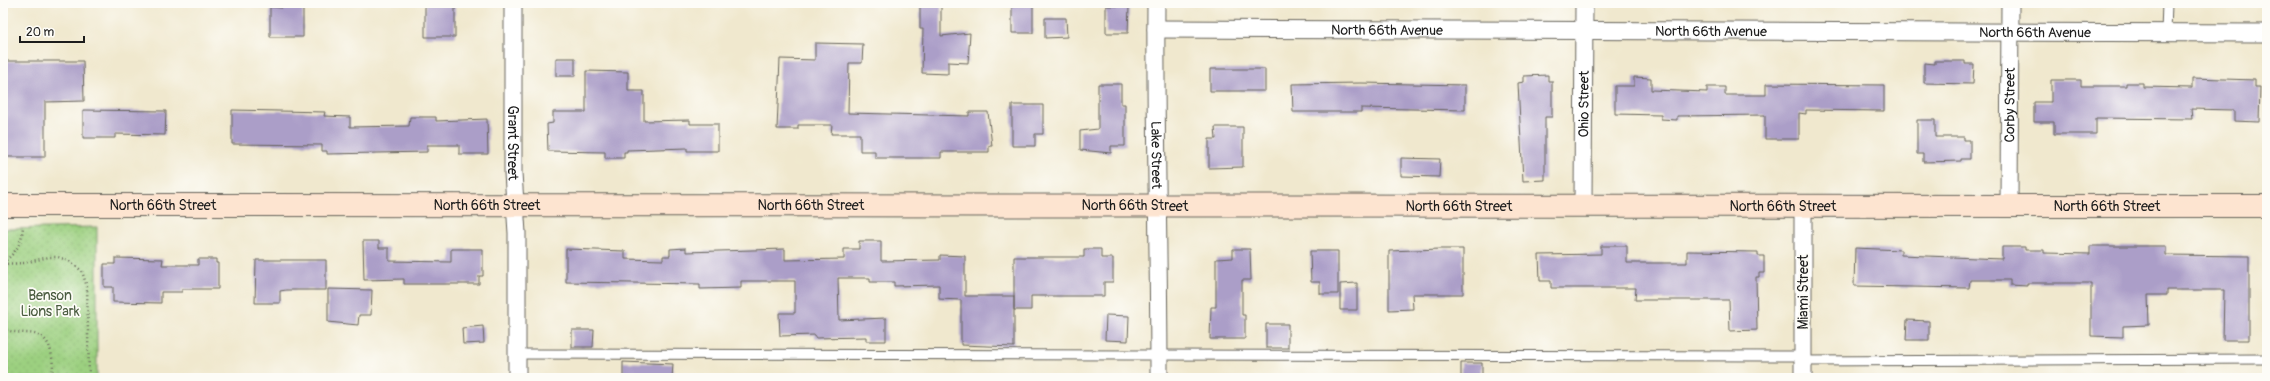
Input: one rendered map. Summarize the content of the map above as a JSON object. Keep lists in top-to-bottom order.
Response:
{
  "streets": {
    "street": [
      "North 66th Avenue",
      "Ohio Street",
      "Corby Street",
      "Grant Street",
      "Lake Street",
      "North 66th Street",
      "Miami Street"
    ]
  },
  "crossings": [
    ["North 66th Avenue", "Ohio Street"],
    ["North 66th Avenue", "Corby Street"],
    ["North 66th Avenue", "Lake Street"],
    ["Ohio Street", "North 66th Street"],
    ["Corby Street", "North 66th Street"],
    ["Grant Street", "North 66th Street"],
    ["Lake Street", "North 66th Street"],
    ["North 66th Street", "Miami Street"]
  ],
  "parks": ["Benson Lions Park"],
  "scale_bar": "20 m"
}
